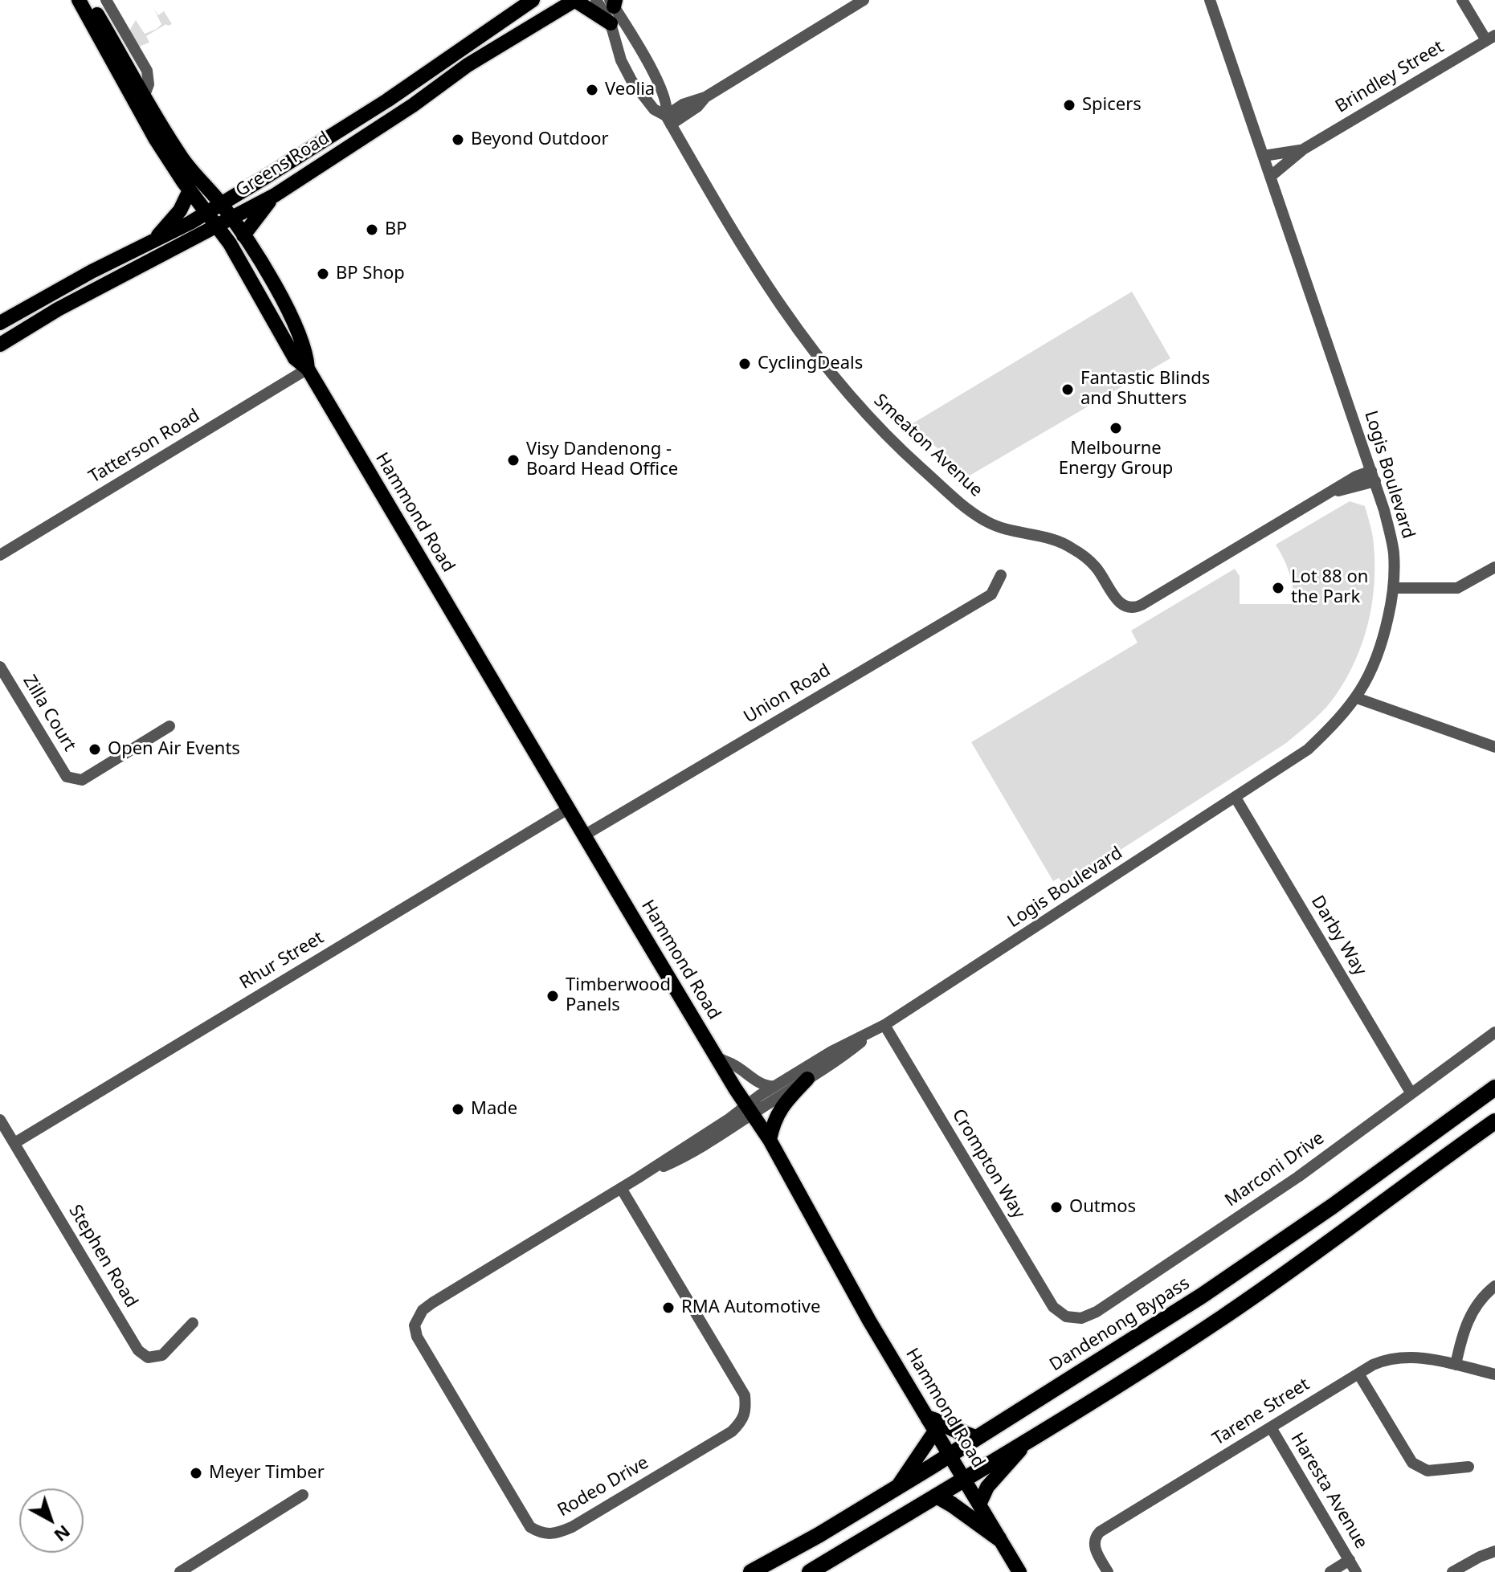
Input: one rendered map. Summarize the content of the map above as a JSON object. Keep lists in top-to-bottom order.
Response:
{
  "streets": {
    "highway": ["Dandenong Bypass"],
    "main road": ["Greens Road", "Hammond Road"],
    "street": [
      "Brindley Street",
      "Smeaton Avenue",
      "Tatterson Road",
      "Logis Boulevard",
      "Union Road",
      "Zilla Court",
      "Darby Way",
      "Rhur Street",
      "Crompton Way",
      "Marconi Drive",
      "Stephen Road",
      "Tarene Street",
      "Rodeo Drive",
      "Haresta Avenue"
    ]
  },
  "crossings": [
    ["Brindley Street", "Logis Boulevard"],
    ["Greens Road", "Hammond Road"],
    ["Smeaton Avenue", "Logis Boulevard"],
    ["Tatterson Road", "Hammond Road"],
    ["Logis Boulevard", "Hammond Road"],
    ["Logis Boulevard", "Darby Way"],
    ["Logis Boulevard", "Crompton Way"],
    ["Logis Boulevard", "Rodeo Drive"],
    ["Hammond Road", "Union Road"],
    ["Hammond Road", "Rhur Street"],
    ["Hammond Road", "Dandenong Bypass"],
    ["Hammond Road", "Rodeo Drive"],
    ["Darby Way", "Marconi Drive"],
    ["Rhur Street", "Stephen Road"],
    ["Crompton Way", "Marconi Drive"],
    ["Tarene Street", "Haresta Avenue"]
  ],
  "places": [
    "Veolia",
    "Spicers",
    "Beyond Outdoor",
    "BP",
    "BP Shop",
    "CyclingDeals",
    "Fantastic Blinds and Shutters",
    "Melbourne Energy Group",
    "Visy Dandenong - Board Head Office",
    "Lot 88 on the Park",
    "Open Air Events",
    "Timberwood Panels",
    "Made",
    "Outmos",
    "RMA Automotive",
    "Meyer Timber"
  ],
  "north": "bottom right"
}
